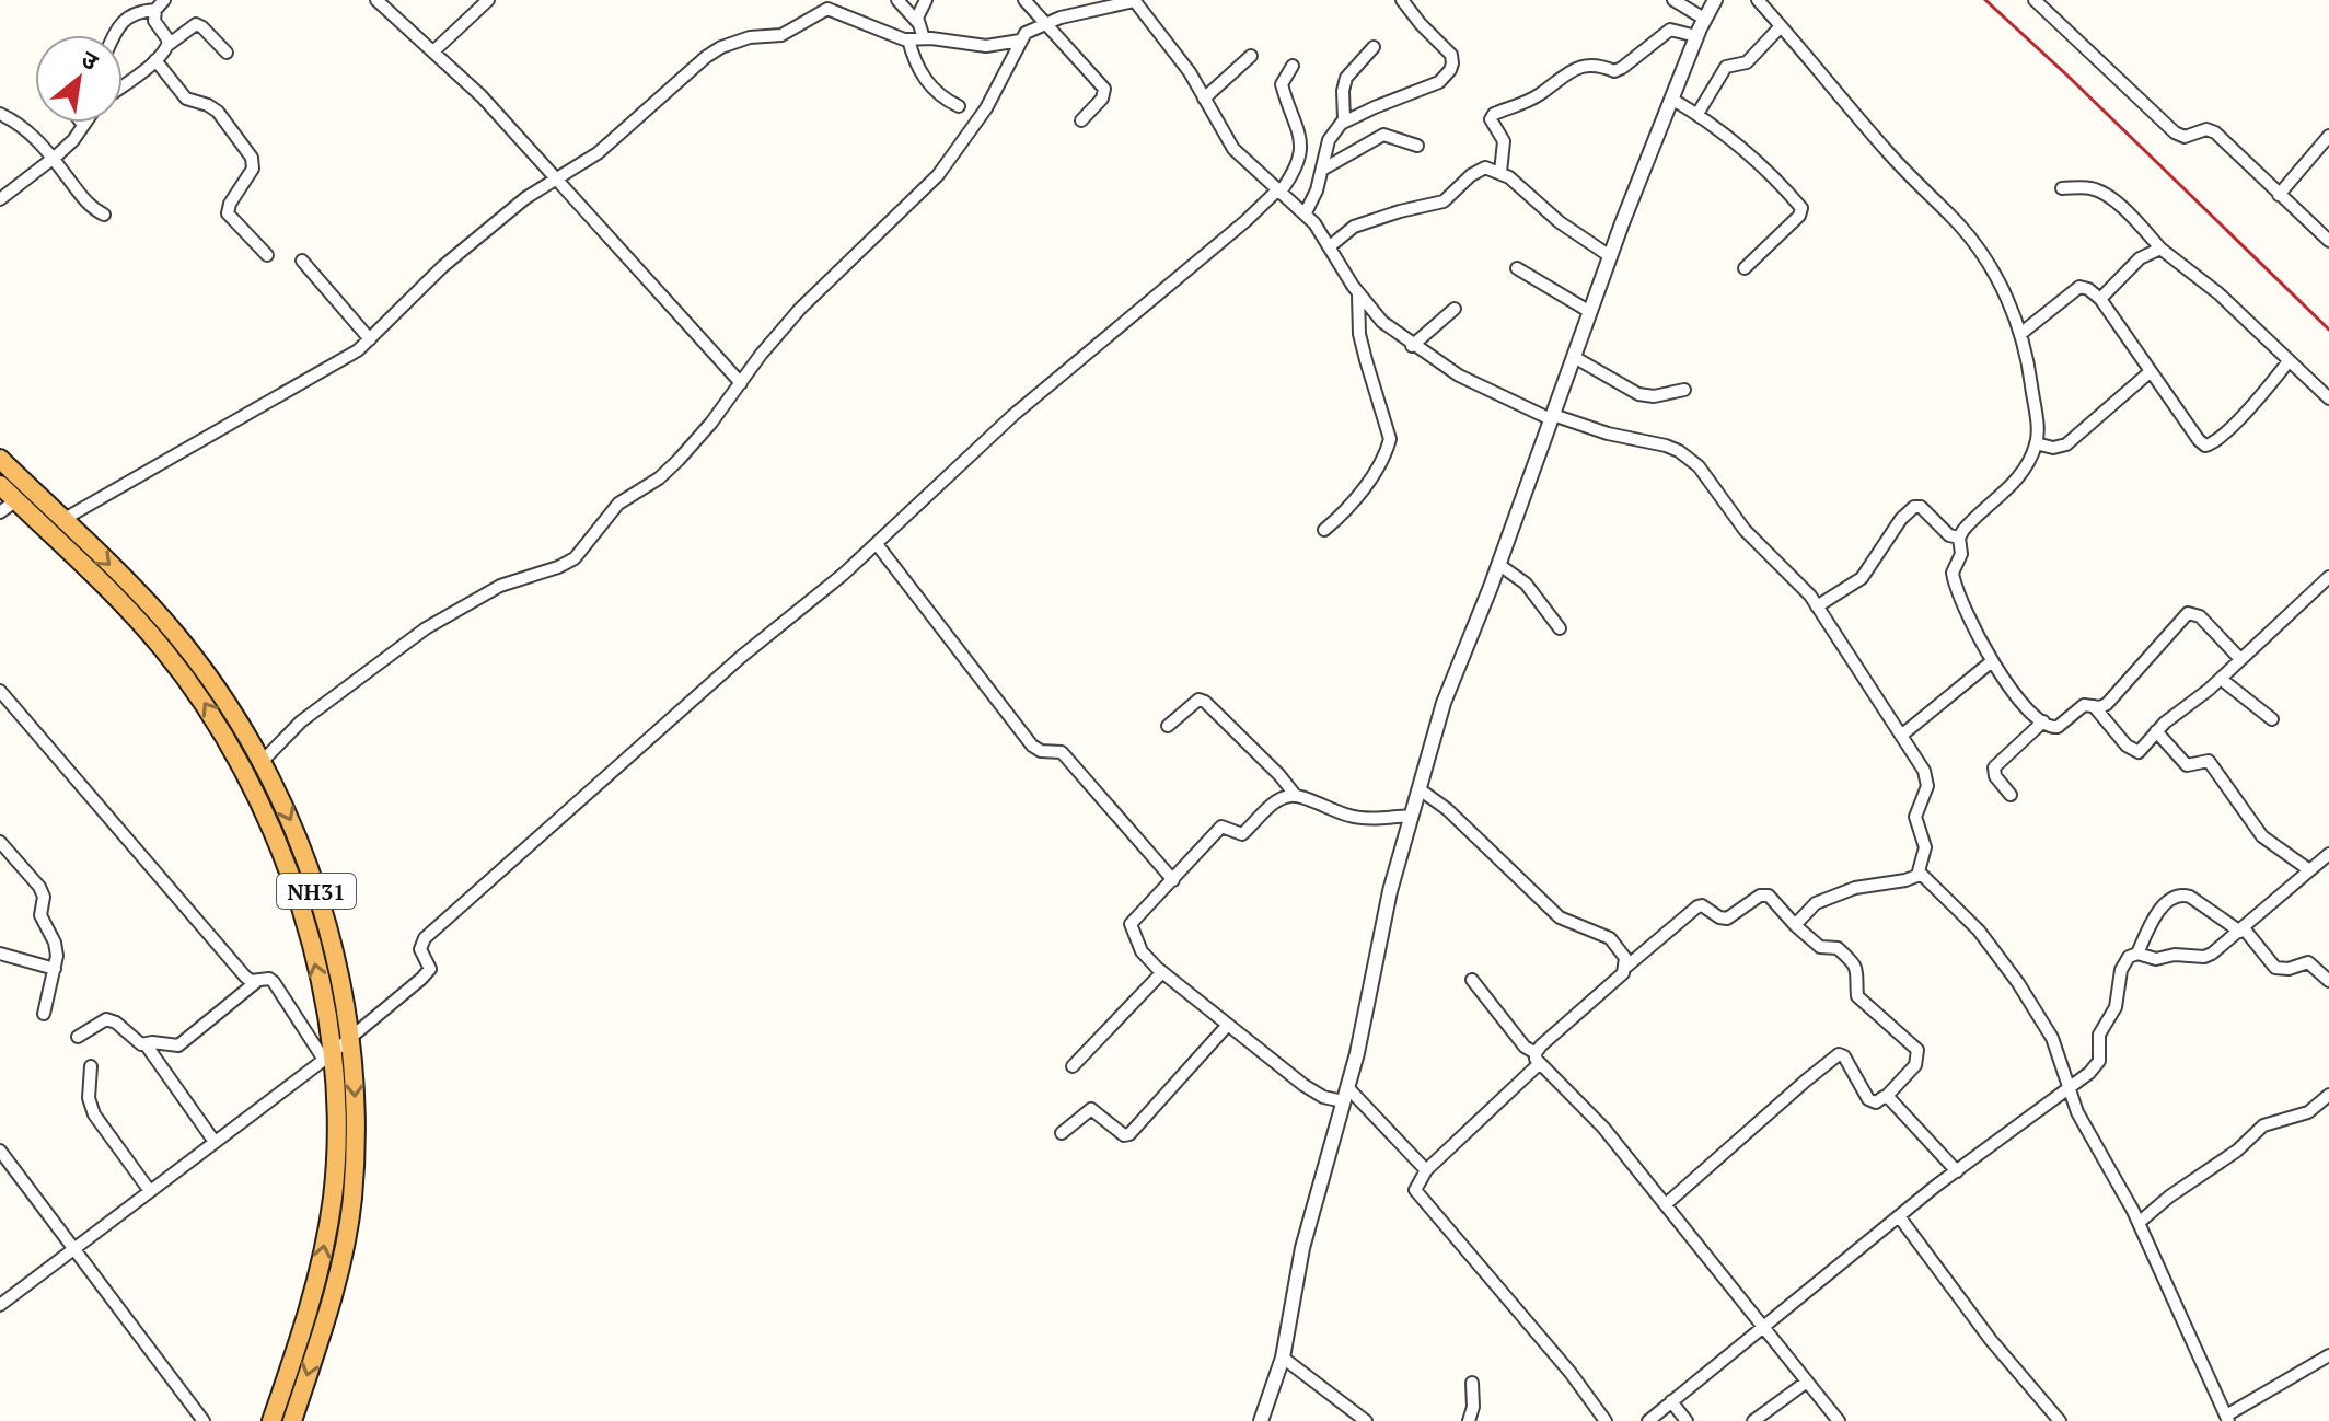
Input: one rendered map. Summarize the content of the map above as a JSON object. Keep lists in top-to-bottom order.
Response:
{
  "streets": {
    "highway": ["NH31"]
  },
  "north": "top right"
}
